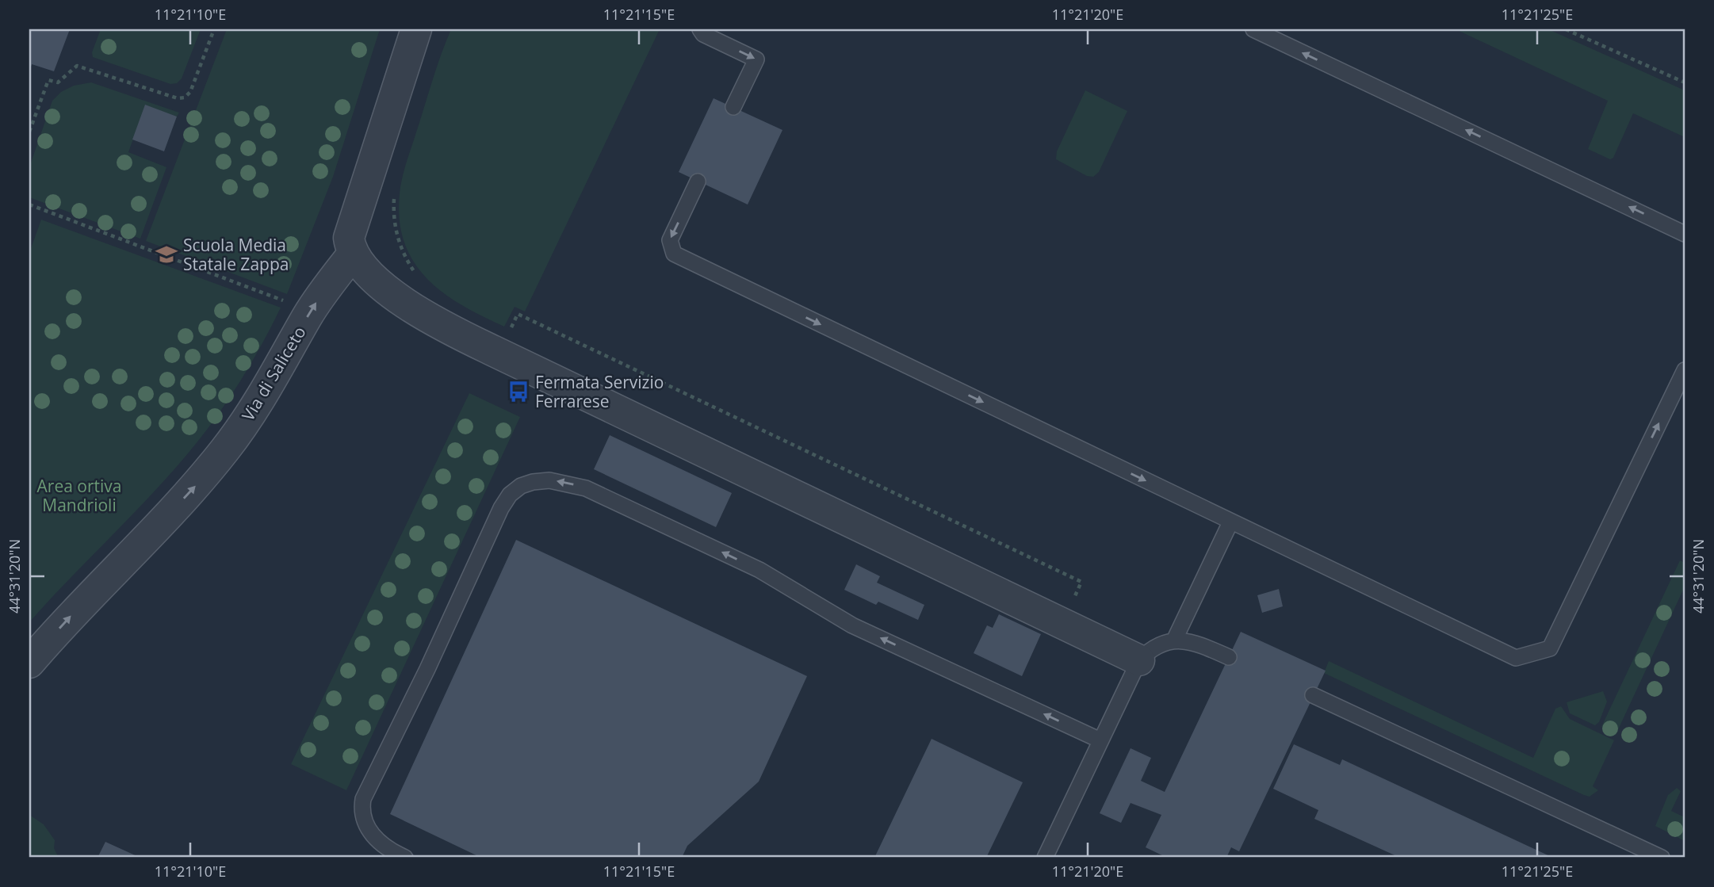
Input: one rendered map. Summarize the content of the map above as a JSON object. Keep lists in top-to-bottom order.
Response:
{
  "streets": {
    "street": ["Via di Saliceto"]
  },
  "one_way": ["Via di Saliceto"],
  "parks": ["Area ortiva Mandrioli"],
  "places": {
    "school or university": ["Scuola Media Statale Zappa"],
    "bus stop": ["Fermata Servizio Ferrarese"]
  },
  "coordinates": [
    "11°21'10\"E",
    "11°21'15\"E",
    "11°21'20\"E",
    "11°21'25\"E",
    "44°31'20\"N"
  ]
}
